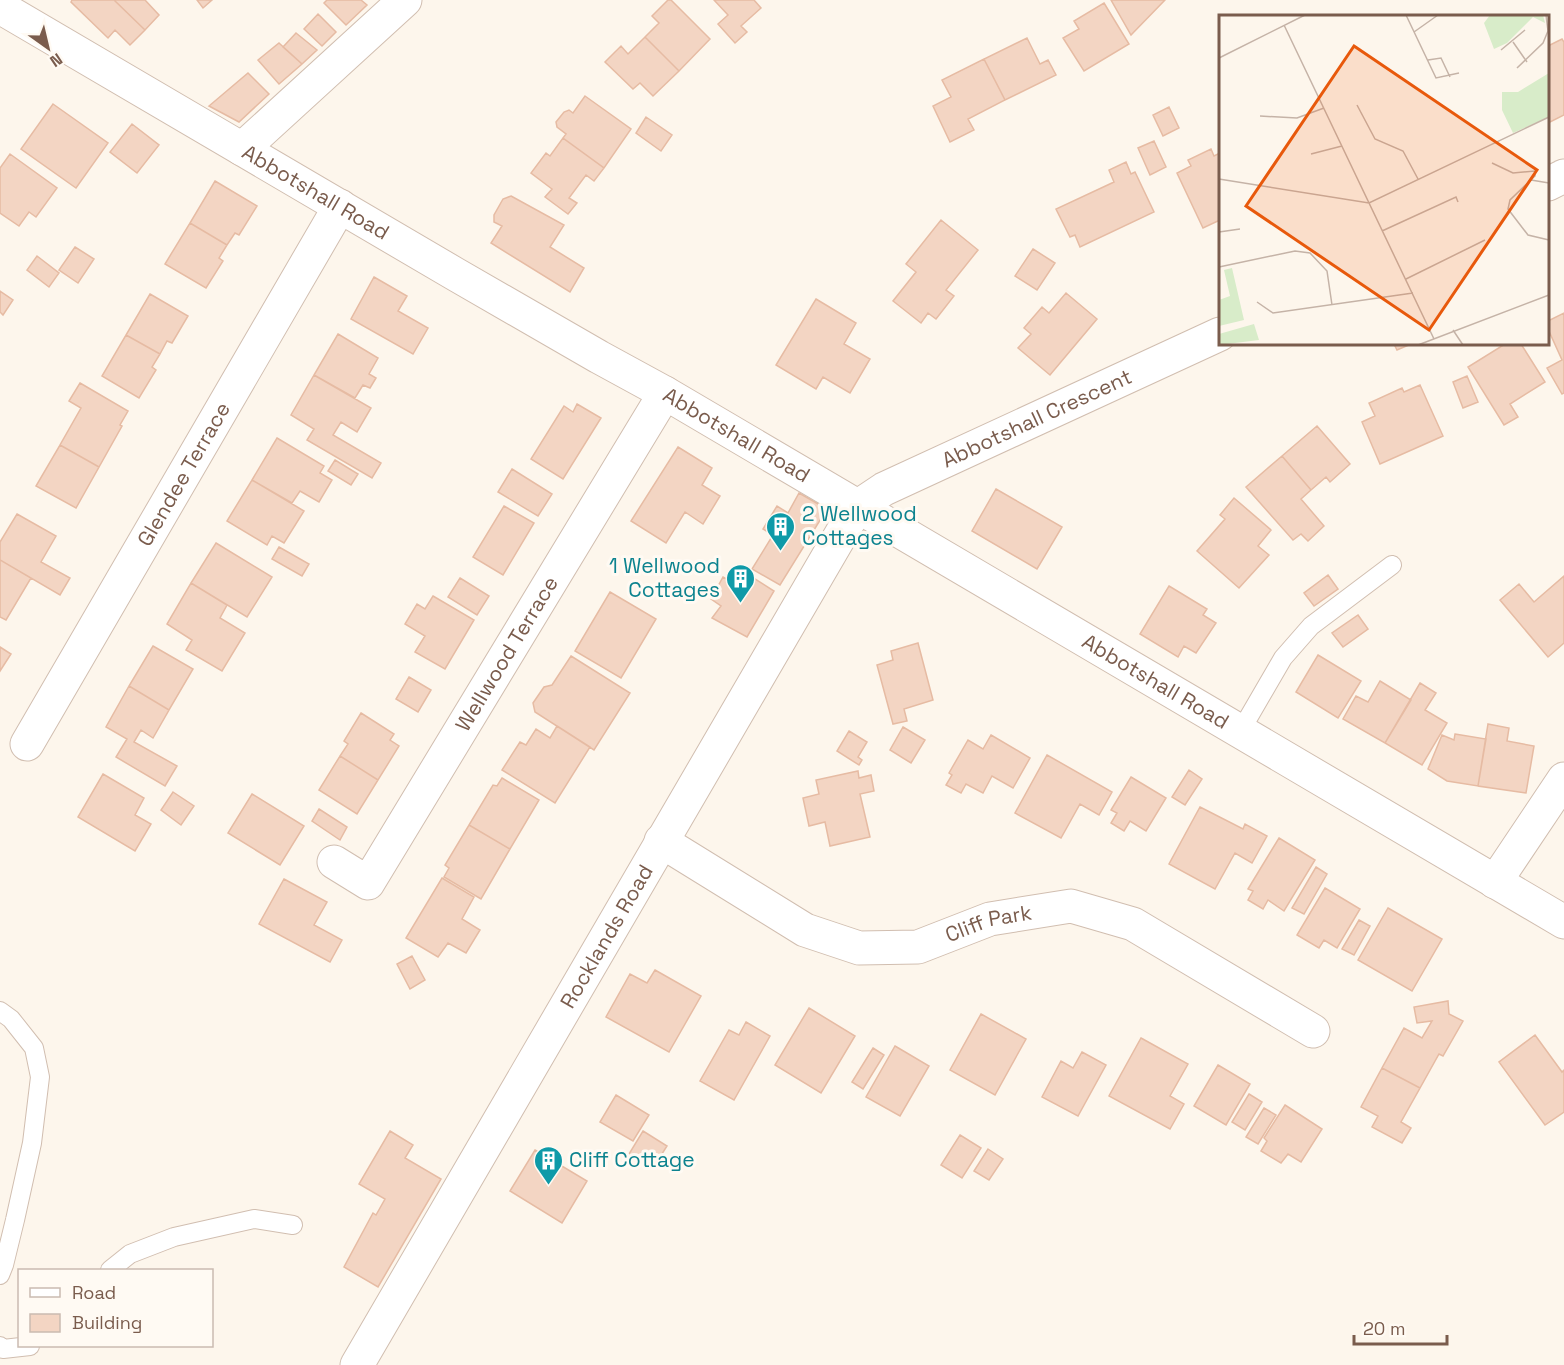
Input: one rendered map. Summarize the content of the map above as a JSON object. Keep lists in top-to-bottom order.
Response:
{
  "streets": {
    "street": [
      "Abbotshall Road",
      "Abbotshall Crescent",
      "Glendee Terrace",
      "Wellwood Terrace",
      "Cliff Park",
      "Rocklands Road"
    ]
  },
  "crossings": [
    ["Abbotshall Road", "Abbotshall Crescent"],
    ["Abbotshall Road", "Glendee Terrace"],
    ["Abbotshall Road", "Wellwood Terrace"],
    ["Abbotshall Road", "Rocklands Road"],
    ["Abbotshall Crescent", "Rocklands Road"],
    ["Cliff Park", "Rocklands Road"]
  ],
  "places": {
    "building": ["2 Wellwood Cottages", "1 Wellwood Cottages", "Cliff Cottage"]
  },
  "legend": ["Road", "Building"],
  "scale_bar": "20 m",
  "north": "bottom right"
}
